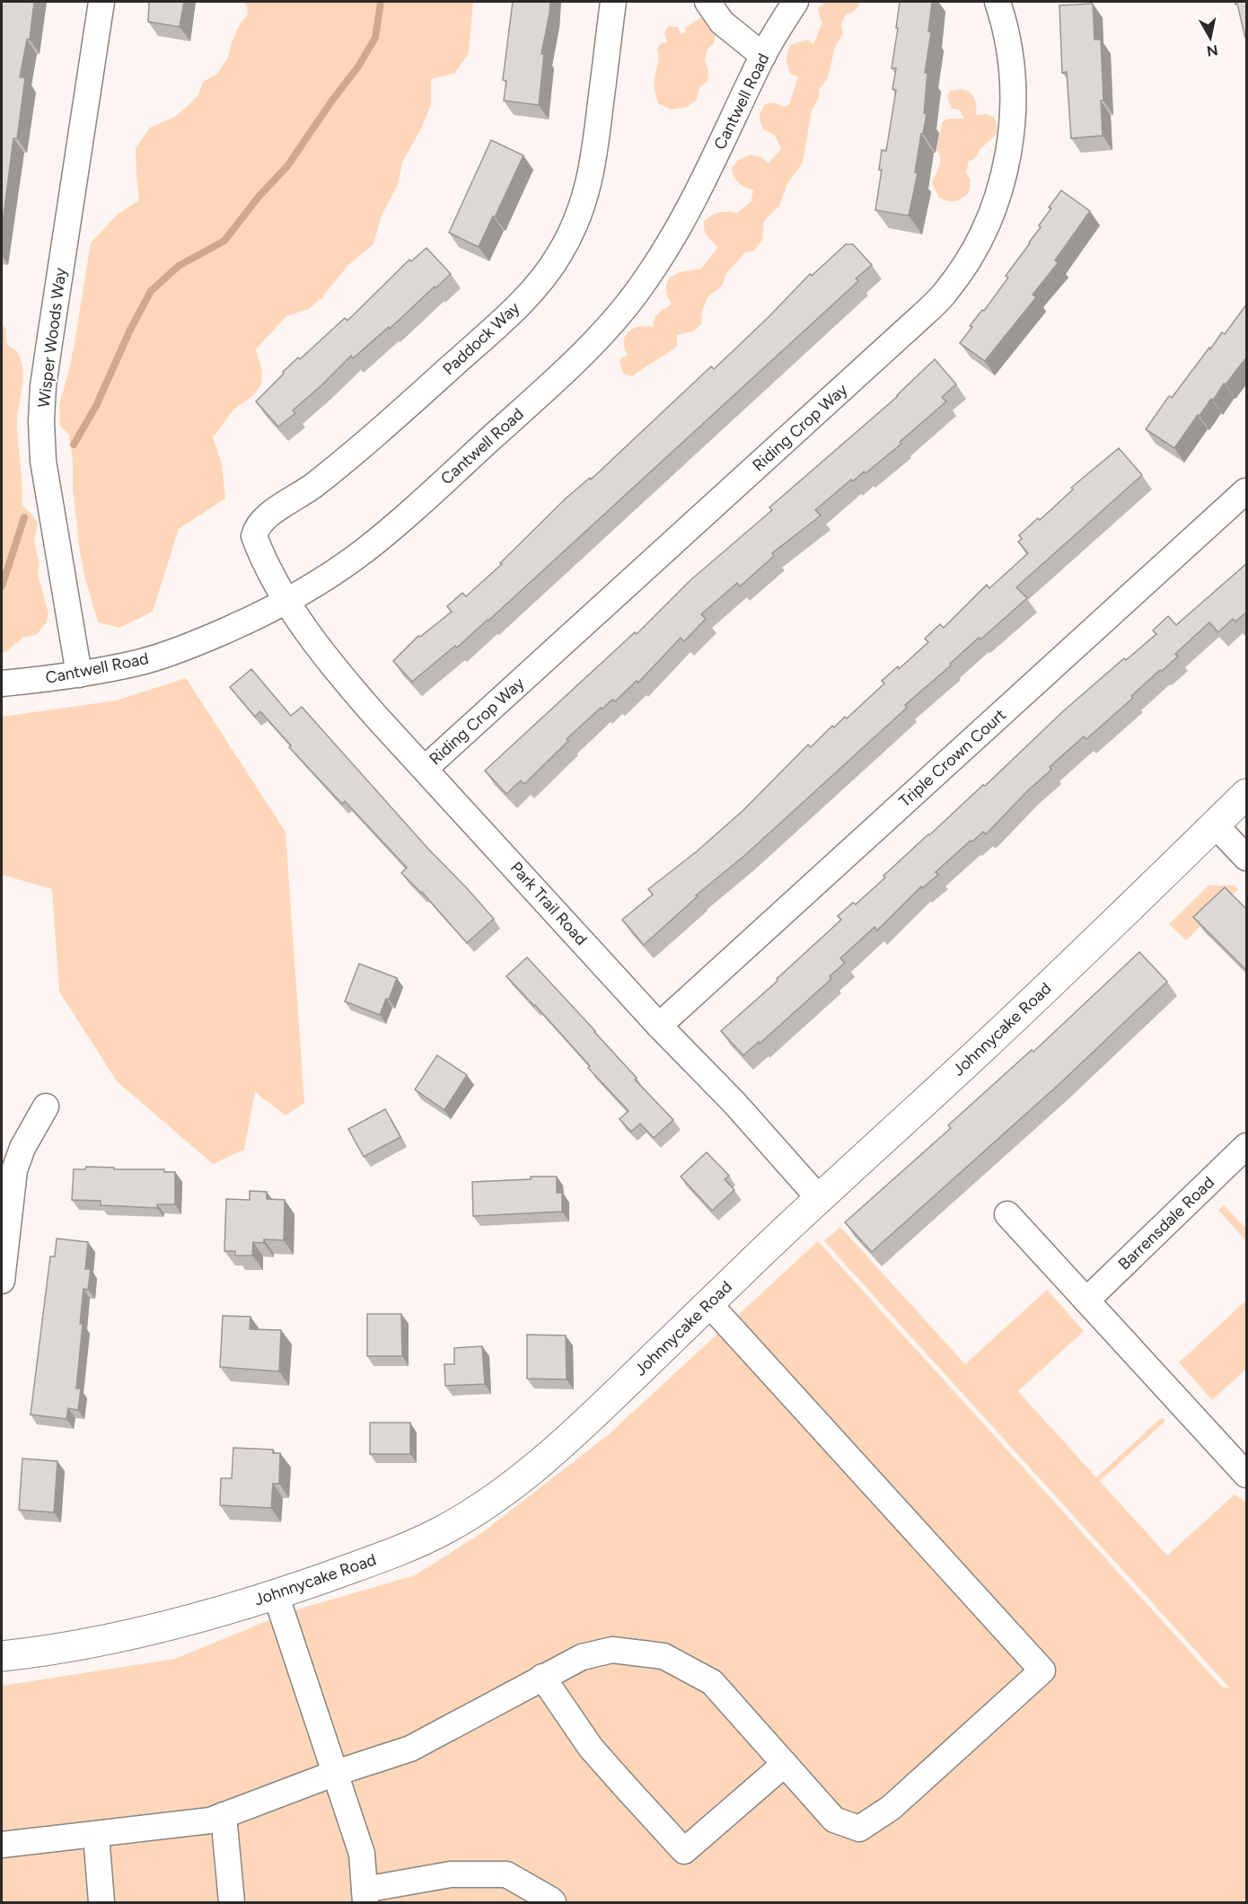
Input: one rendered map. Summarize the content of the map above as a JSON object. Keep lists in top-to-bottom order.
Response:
{
  "streets": {
    "street": [
      "Cantwell Road",
      "Wisper Woods Way",
      "Paddock Way",
      "Riding Crop Way",
      "Triple Crown Court",
      "Park Trail Road",
      "Johnnycake Road",
      "Barrensdale Road"
    ]
  },
  "crossings": [
    ["Cantwell Road", "Wisper Woods Way"],
    ["Cantwell Road", "Paddock Way"],
    ["Cantwell Road", "Park Trail Road"],
    ["Paddock Way", "Park Trail Road"],
    ["Riding Crop Way", "Park Trail Road"],
    ["Triple Crown Court", "Park Trail Road"],
    ["Park Trail Road", "Johnnycake Road"]
  ],
  "north": "bottom"
}
